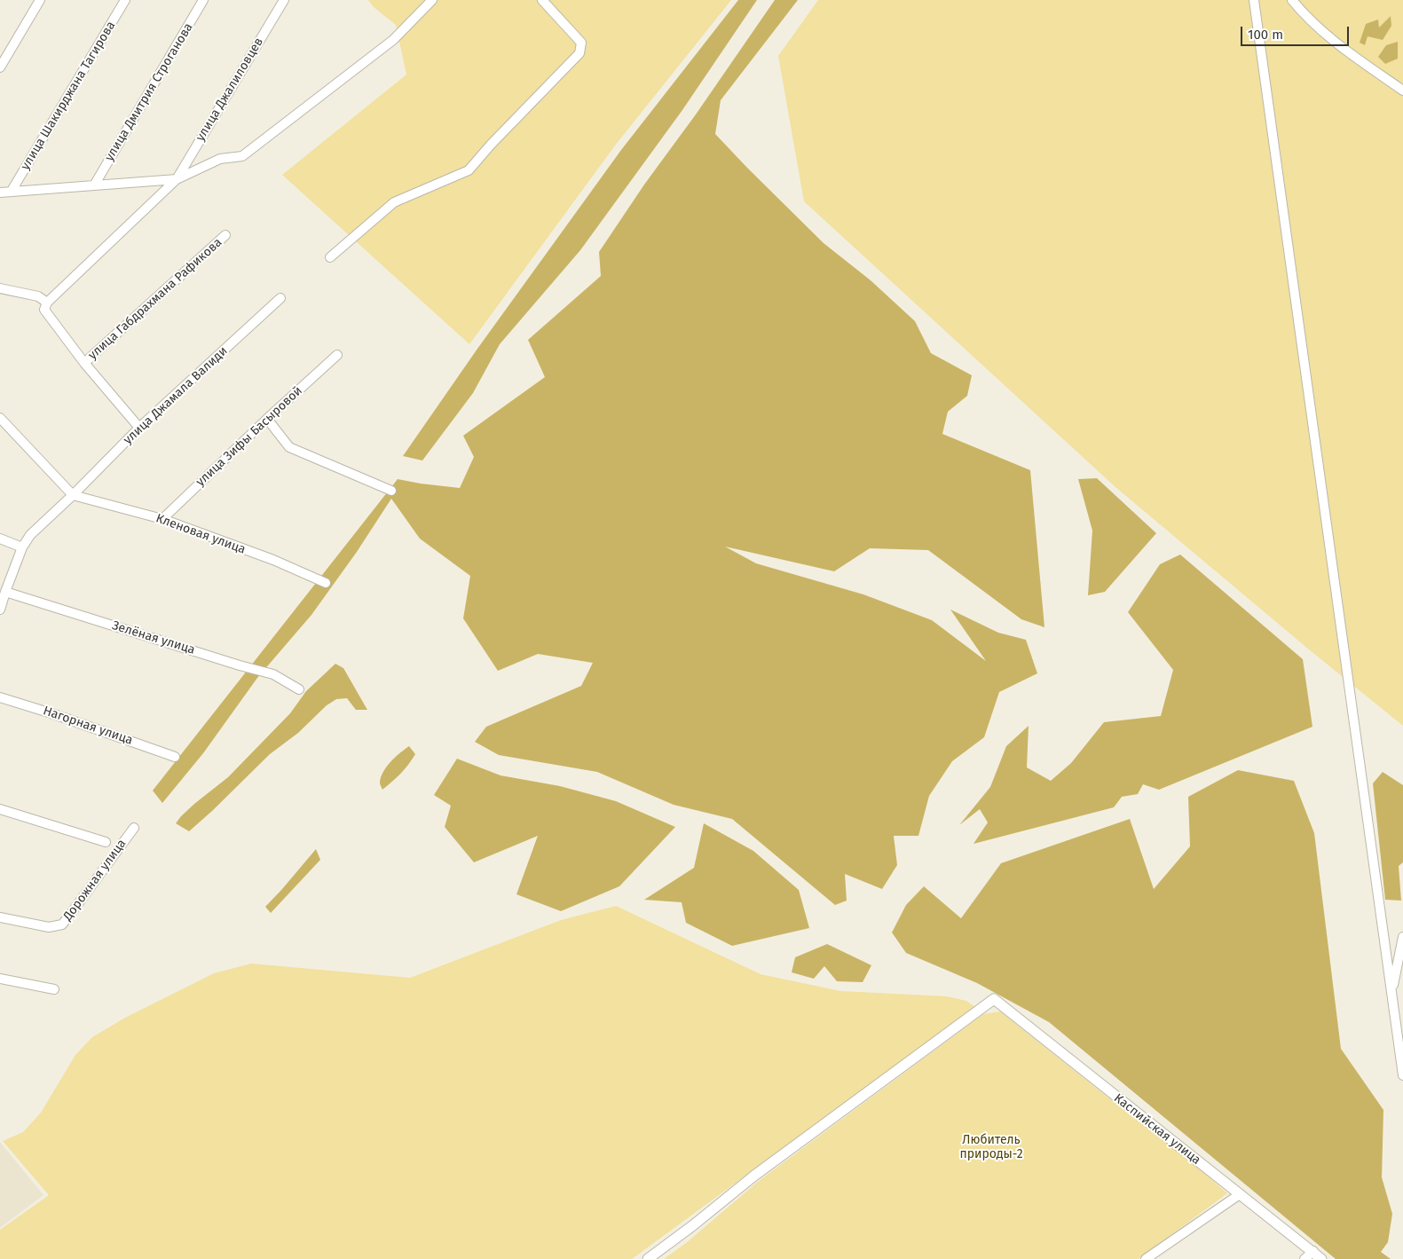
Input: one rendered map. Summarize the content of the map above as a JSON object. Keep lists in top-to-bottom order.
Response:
{
  "streets": {
    "street": [
      "улица Джалиловцев",
      "улица Дмитрия Строганова",
      "улица Шакирджана Тагирова",
      "улица Габдрахмана Рафикова",
      "улица Джамала Валиди",
      "улица Зифы Басыровой",
      "Кленовая улица",
      "Зелёная улица",
      "Нагорная улица",
      "Дорожная улица",
      "Каспийская улица"
    ]
  },
  "crossings": [
    ["улица Джамала Валиди", "Кленовая улица"],
    ["улица Джамала Валиди", "Зелёная улица"],
    ["улица Зифы Басыровой", "Кленовая улица"]
  ],
  "parks": ["Любитель природы-2"],
  "scale_bar": "100 m"
}
